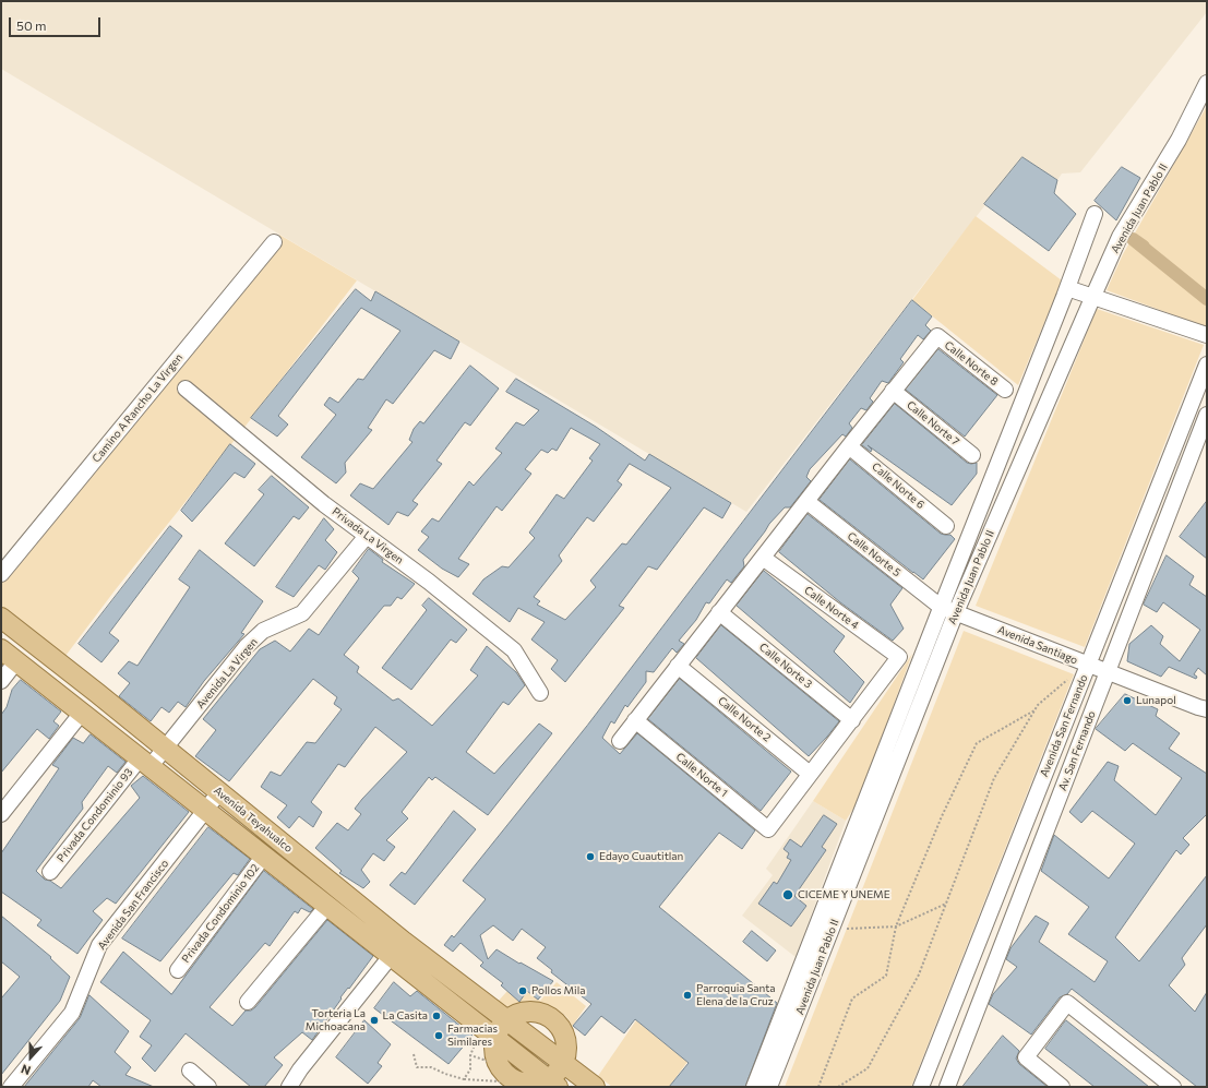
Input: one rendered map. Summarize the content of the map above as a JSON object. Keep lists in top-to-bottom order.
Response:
{
  "streets": {
    "main road": ["Avenida Teyahualco"],
    "street": [
      "Avenida Juan Pablo II",
      "Calle Norte 8",
      "Camino A Rancho La Virgen",
      "Calle Norte 7",
      "Calle Norte 6",
      "Privada La Virgen",
      "Calle Norte 5",
      "Calle Norte 4",
      "Avenida Santiago",
      "Calle Norte 3",
      "Avenida La Virgen",
      "Calle Norte 2",
      "Avenida San Fernando",
      "Av. San Fernando",
      "Calle Norte 1",
      "Privada Condominio 93",
      "Avenida San Francisco",
      "Privada Condominio 102"
    ]
  },
  "crossings": [
    ["Avenida Juan Pablo II", "Avenida Santiago"],
    ["Calle Norte 8", "Calle Norte 7"],
    ["Privada La Virgen", "Avenida La Virgen"],
    ["Calle Norte 5", "Avenida Santiago"],
    ["Calle Norte 4", "Calle Norte 3"],
    ["Avenida Santiago", "Avenida San Fernando"],
    ["Avenida Santiago", "Av. San Fernando"],
    ["Avenida La Virgen", "Privada Condominio 93"],
    ["Avenida La Virgen", "Avenida Teyahualco"],
    ["Calle Norte 2", "Calle Norte 1"],
    ["Privada Condominio 93", "Avenida Teyahualco"],
    ["Avenida Teyahualco", "Avenida San Francisco"],
    ["Avenida Teyahualco", "Privada Condominio 102"]
  ],
  "places": [
    "Lunapol",
    "Edayo Cuautitlan",
    "CICEME Y UNEME",
    "Pollos Mila",
    "Parroquia Santa Elena de la Cruz",
    "La Casita",
    "Torteria La Michoacana",
    "Farmacias Similares"
  ],
  "scale_bar": "50 m",
  "north": "bottom"
}
